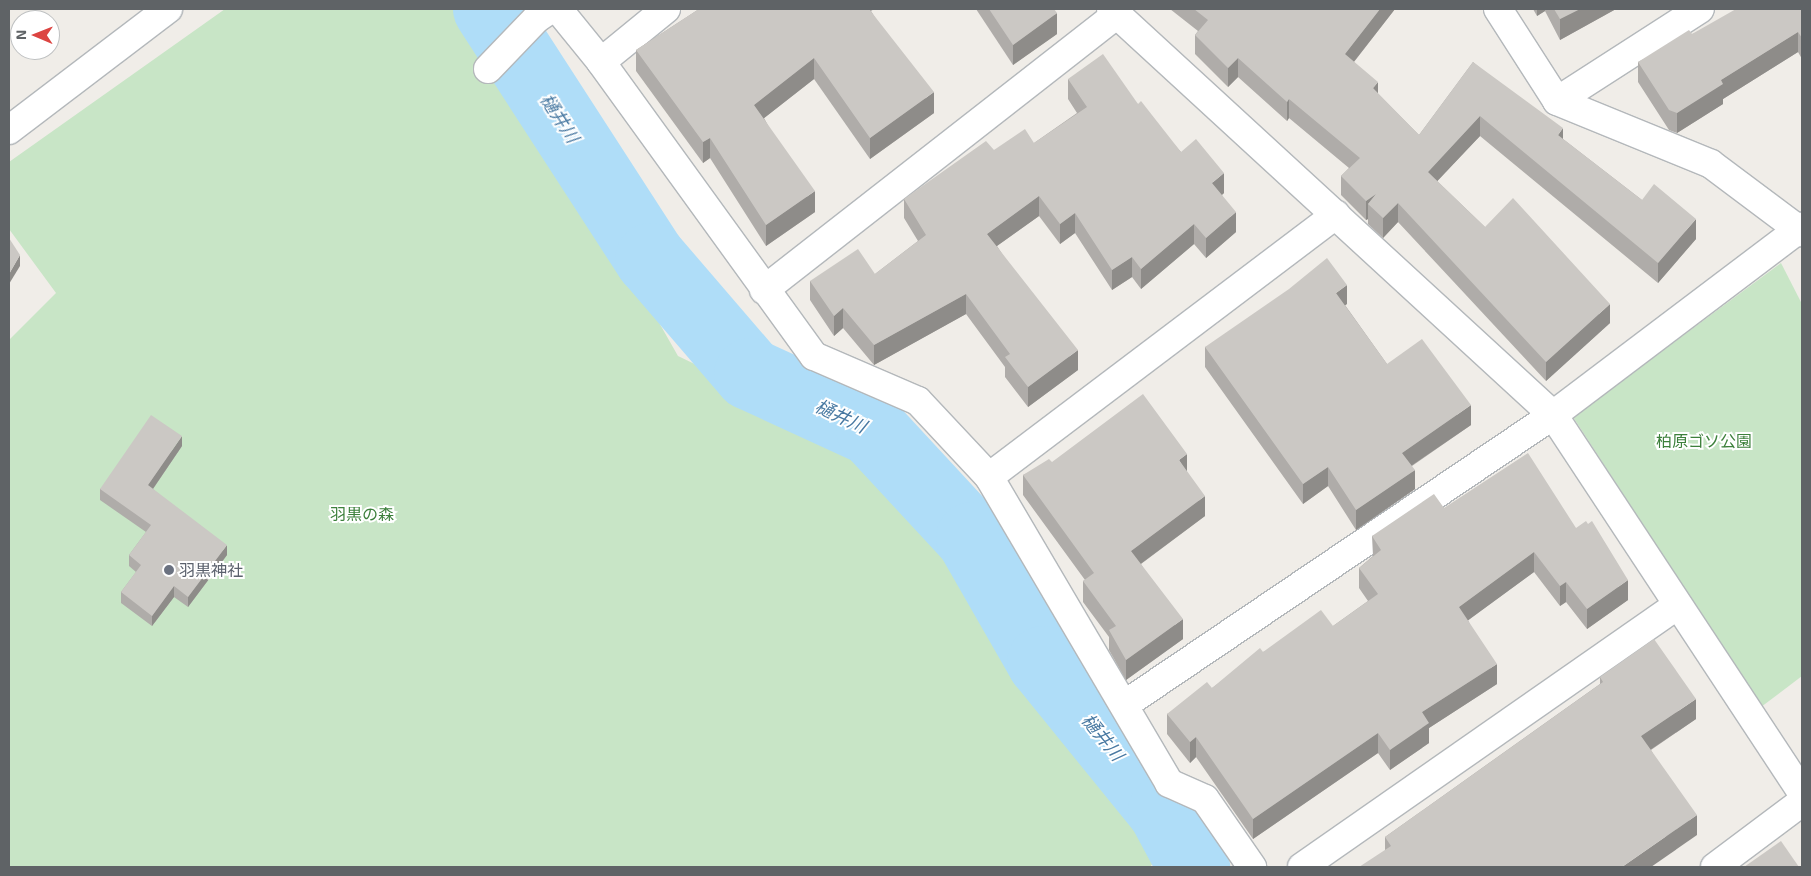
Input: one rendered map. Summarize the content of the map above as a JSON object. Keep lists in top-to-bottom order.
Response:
{
  "water": ["樋井川"],
  "parks": ["柏原ゴソ公園", "羽黒の森"],
  "places": ["羽黒神社"],
  "north": "left"
}
